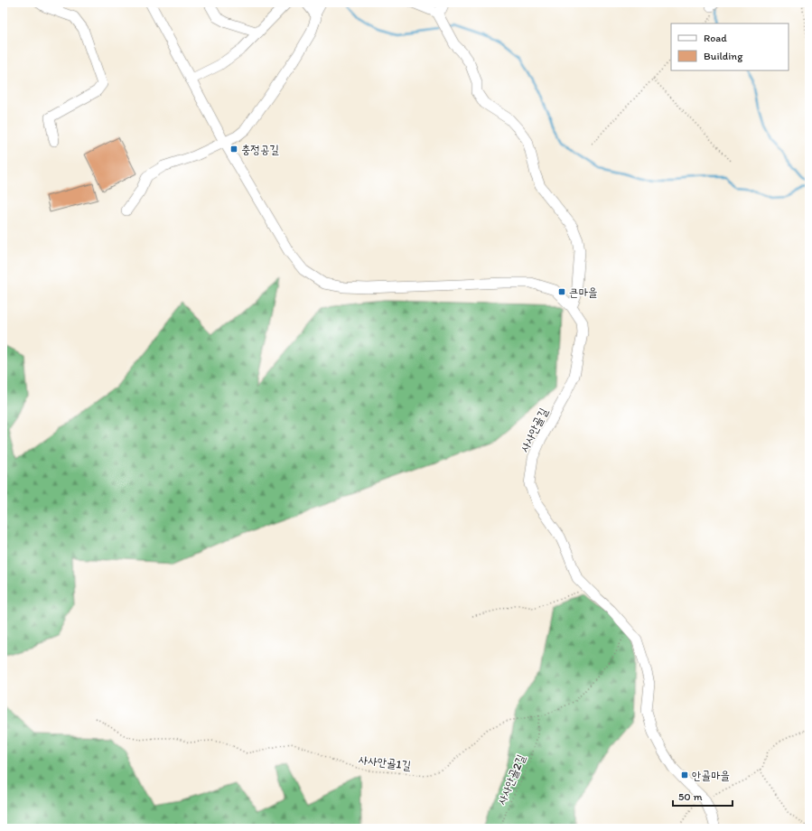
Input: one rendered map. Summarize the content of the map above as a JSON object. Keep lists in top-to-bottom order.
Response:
{
  "streets": {
    "street": ["사사안골길"],
    "path": ["사사안골1길", "사사안골2길"]
  },
  "crossings": [
    ["사사안골길", "사사안골1길"],
    ["사사안골1길", "사사안골2길"]
  ],
  "places": {
    "transit": ["충정공길", "큰마을", "안골마을"]
  },
  "legend": ["Road", "Building"],
  "scale_bar": "50 m"
}
